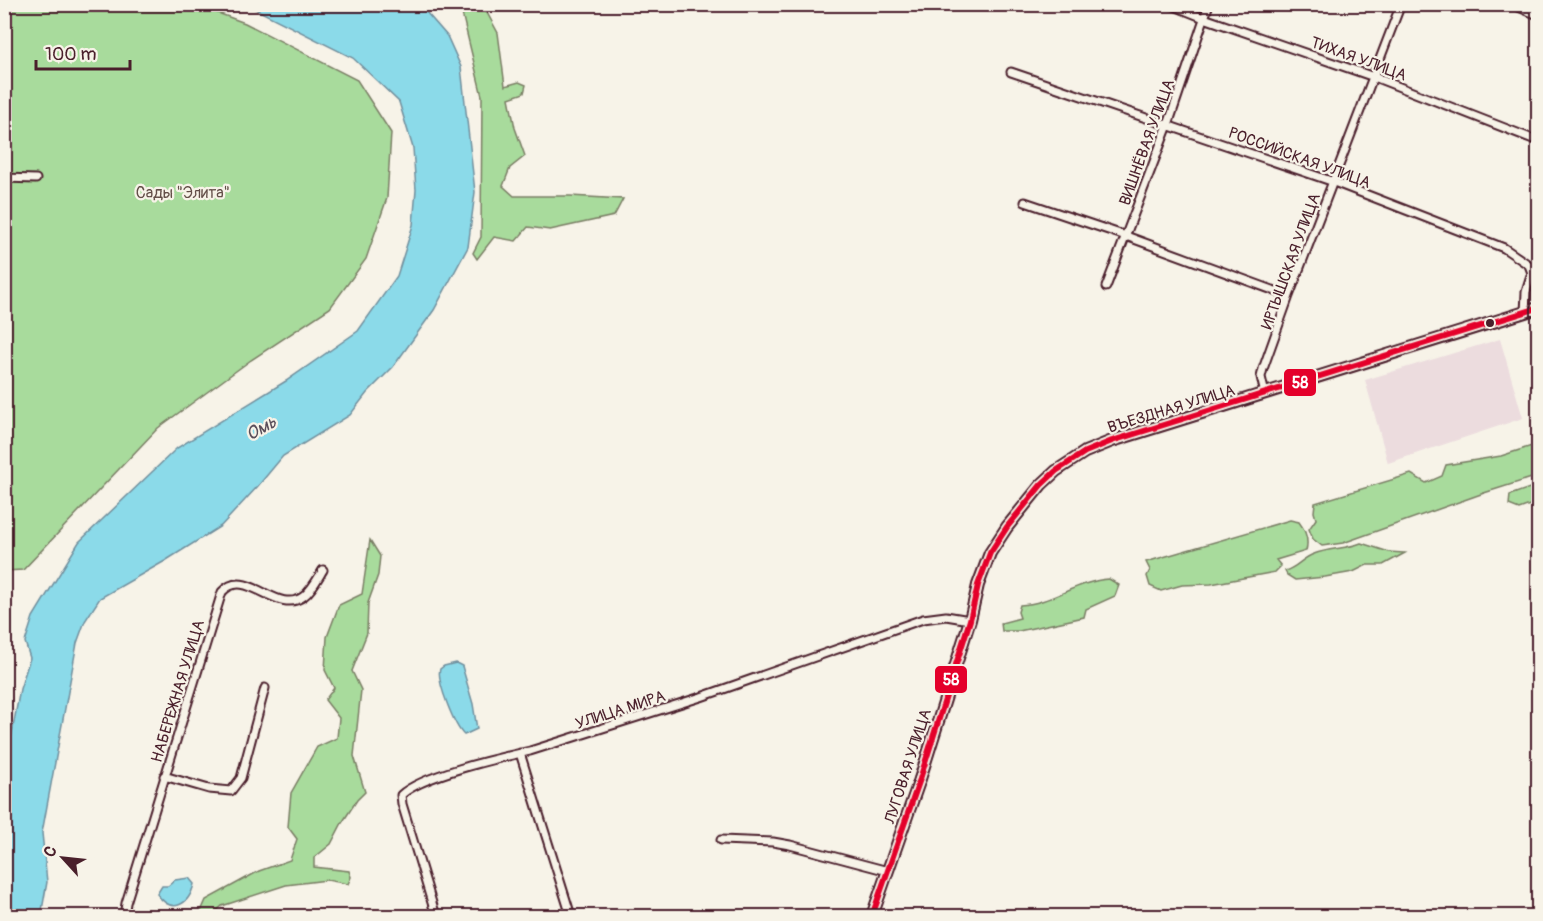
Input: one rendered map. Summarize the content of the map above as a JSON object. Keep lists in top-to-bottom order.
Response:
{
  "streets": {
    "street": [
      "ТИХАЯ УЛИЦА",
      "ВИШНЁВАЯ УЛИЦА",
      "РОССИЙСКАЯ УЛИЦА",
      "ИРТЫШСКАЯ УЛИЦА",
      "ВЪЕЗДНАЯ УЛИЦА",
      "НАБЕРЕЖНАЯ УЛИЦА",
      "УЛИЦА МИРА",
      "ЛУГОВАЯ УЛИЦА"
    ]
  },
  "crossings": [
    ["ТИХАЯ УЛИЦА", "ВИШНЁВАЯ УЛИЦА"],
    ["ТИХАЯ УЛИЦА", "ИРТЫШСКАЯ УЛИЦА"],
    ["ВИШНЁВАЯ УЛИЦА", "РОССИЙСКАЯ УЛИЦА"],
    ["РОССИЙСКАЯ УЛИЦА", "ИРТЫШСКАЯ УЛИЦА"],
    ["РОССИЙСКАЯ УЛИЦА", "ВЪЕЗДНАЯ УЛИЦА"],
    ["ИРТЫШСКАЯ УЛИЦА", "ВЪЕЗДНАЯ УЛИЦА"],
    ["ВЪЕЗДНАЯ УЛИЦА", "УЛИЦА МИРА"],
    ["ВЪЕЗДНАЯ УЛИЦА", "ЛУГОВАЯ УЛИЦА"],
    ["УЛИЦА МИРА", "ЛУГОВАЯ УЛИЦА"]
  ],
  "water": ["Омь"],
  "parks": ["Сады \"Элита\""],
  "lines": ["transit line 58"],
  "scale_bar": "100 m",
  "north": "top left"
}
